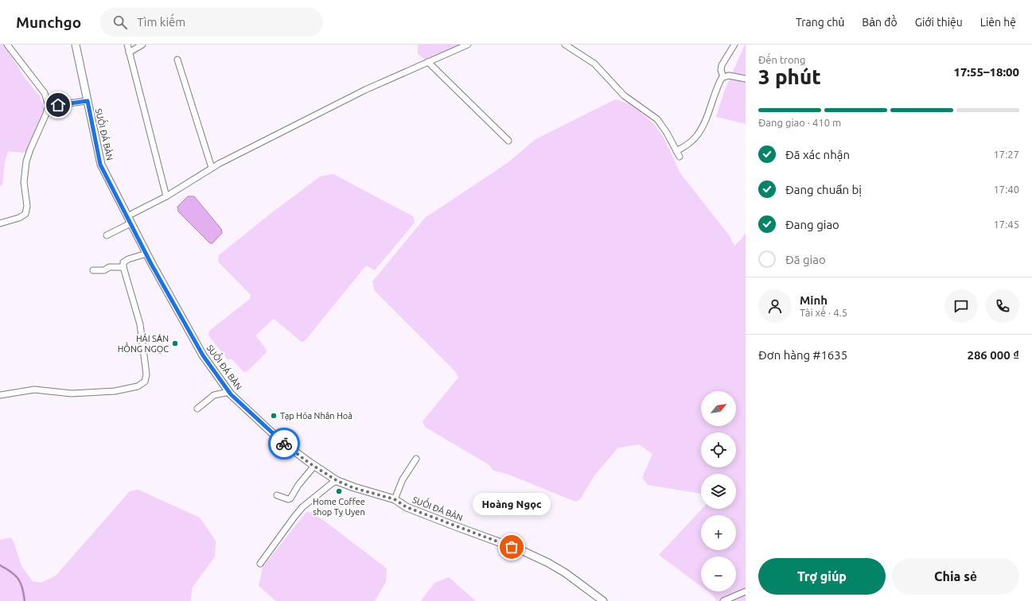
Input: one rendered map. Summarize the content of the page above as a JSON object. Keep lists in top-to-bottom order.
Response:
{
  "streets": {
    "street": ["SUỐI ĐÁ BÀN"]
  },
  "places": [
    "HÁI SẢN HỒNG NGỌC",
    "Tạp Hóa Nhân Hoà",
    "Home Coffee shop Ty Uyen",
    "Hoàng Ngọc"
  ],
  "north": "top right",
  "page": {
    "header": "Munchgo",
    "search": "Tìm kiếm",
    "nav": [
      "Trang chủ",
      "Bản đồ",
      "Giới thiệu",
      "Liên hệ"
    ],
    "heading": ["3 phút", "Đến trong", "17:55–18:00"],
    "panel": [
      "Minh",
      "Tài xế · 4.5",
      "Đơn hàng #1635",
      "286 000 ₫"
    ],
    "bar": "Đang giao · 410 m",
    "list": [
      ["Đã xác nhận", "17:27"],
      ["Đang chuẩn bị", "17:40"],
      ["Đang giao", "17:45"],
      "Đã giao"
    ],
    "map_buttons": ["+", "−"],
    "bubble": "Hoàng Ngọc",
    "buttons": ["Trợ giúp", "Chia sẻ"]
  }
}
